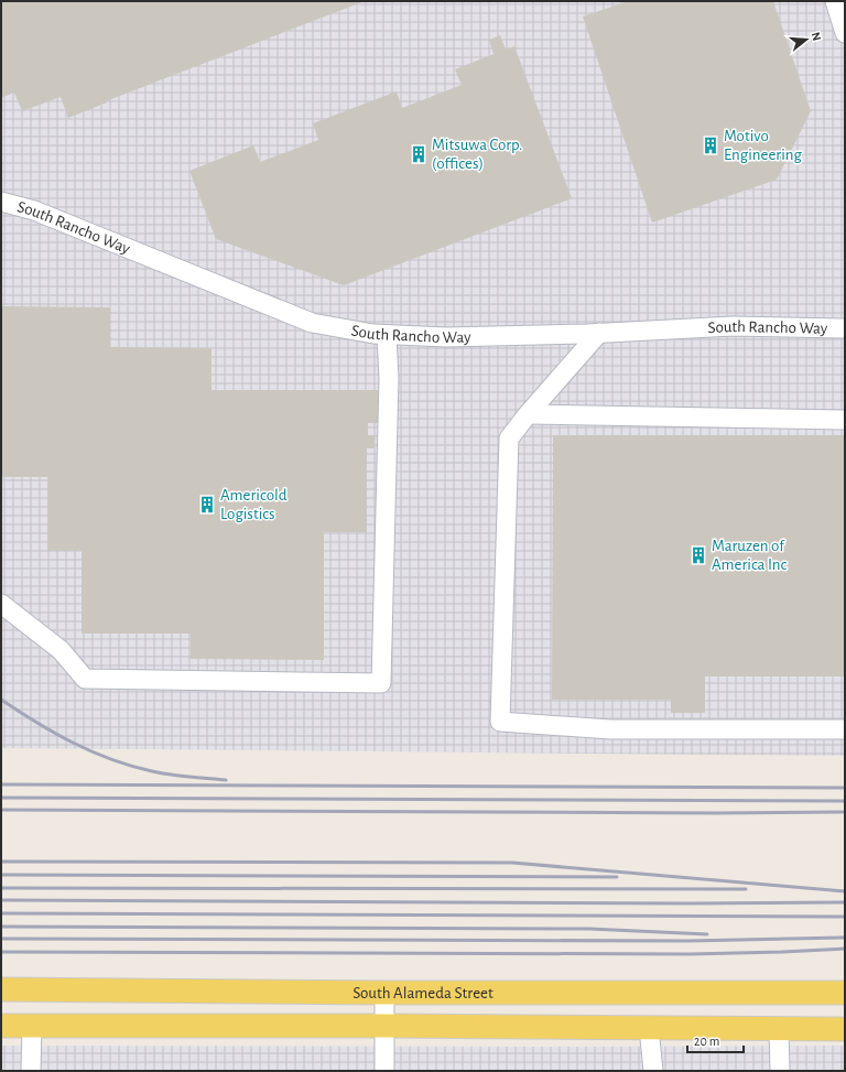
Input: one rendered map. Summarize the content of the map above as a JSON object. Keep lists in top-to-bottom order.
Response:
{
  "streets": {
    "main road": ["South Alameda Street"],
    "street": ["South Rancho Way"]
  },
  "places": {
    "building": [
      "Motivo Engineering",
      "Mitsuwa Corp. (offices)",
      "Americold Logistics",
      "Maruzen of America Inc"
    ]
  },
  "scale_bar": "20 m",
  "north": "right"
}
